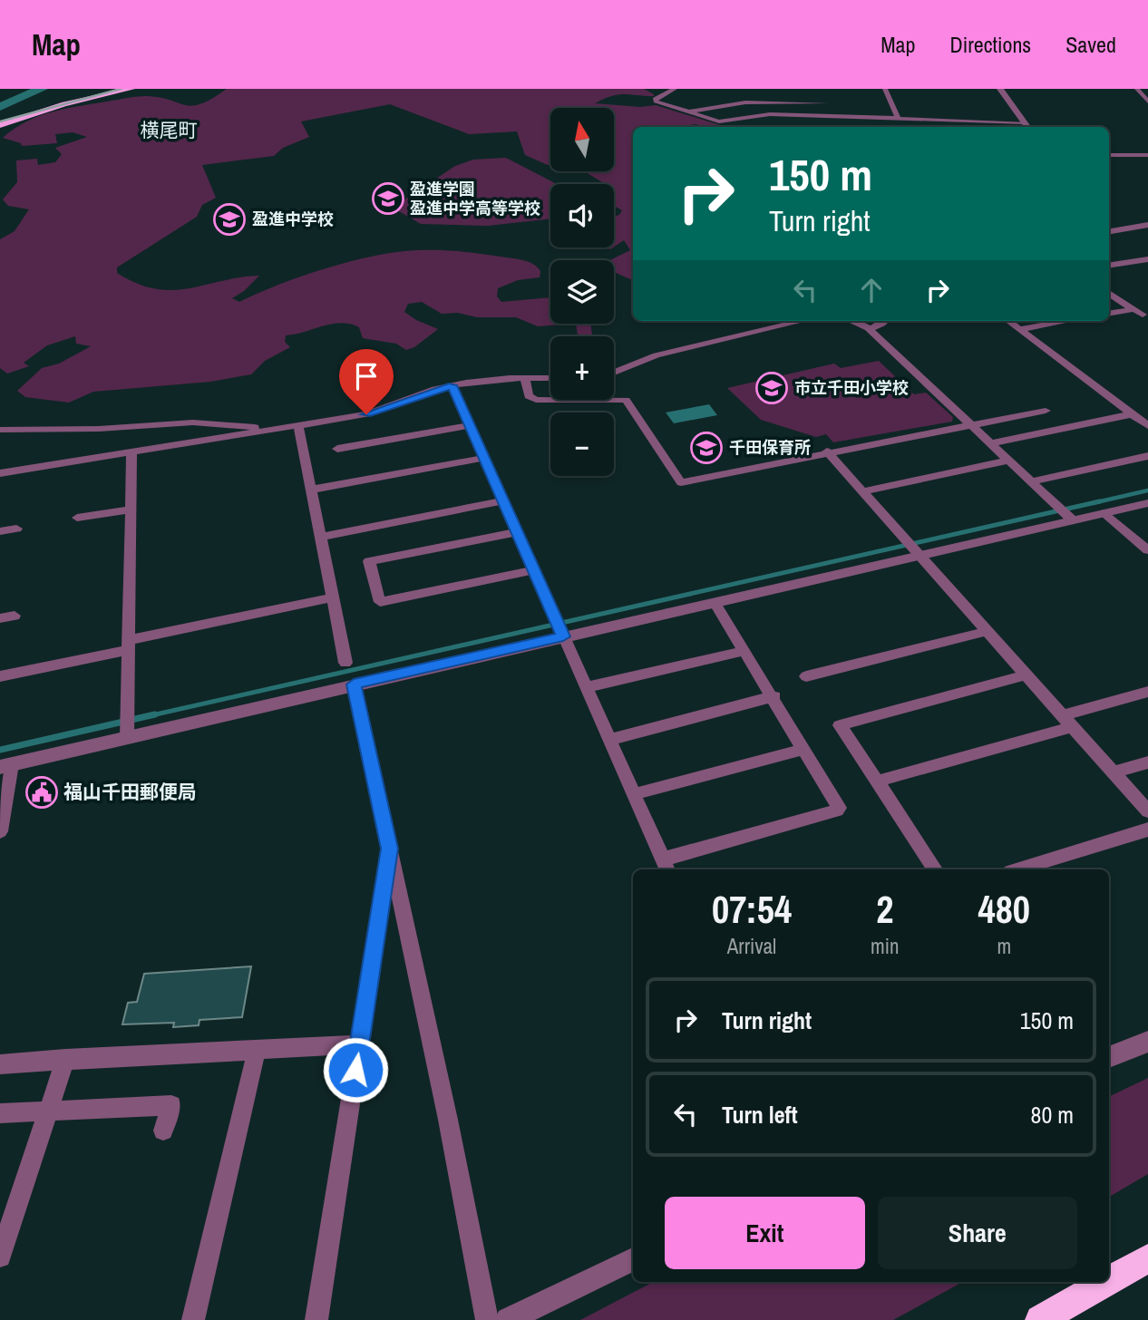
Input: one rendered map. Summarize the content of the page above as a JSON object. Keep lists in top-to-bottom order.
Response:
{
  "districts": ["横尾町"],
  "places": {
    "school or university": [
      "盈進学園 盈進中学高等学校",
      "盈進中学校",
      "市立千田小学校",
      "千田保育所"
    ],
    "public building": ["福山千田郵便局"]
  },
  "north": "top",
  "page": {
    "header": "Map",
    "nav": ["Map", "Directions", "Saved"],
    "map_buttons": ["+", "−"],
    "turn": ["150 m", "Turn right"],
    "eta": [
      "07:54",
      "Arrival",
      "2",
      "min",
      "480",
      "m"
    ],
    "list": [
      {
        "name": "Turn right",
        "value": "150 m"
      },
      {
        "name": "Turn left",
        "value": "80 m"
      }
    ],
    "buttons": ["Exit", "Share"]
  }
}
